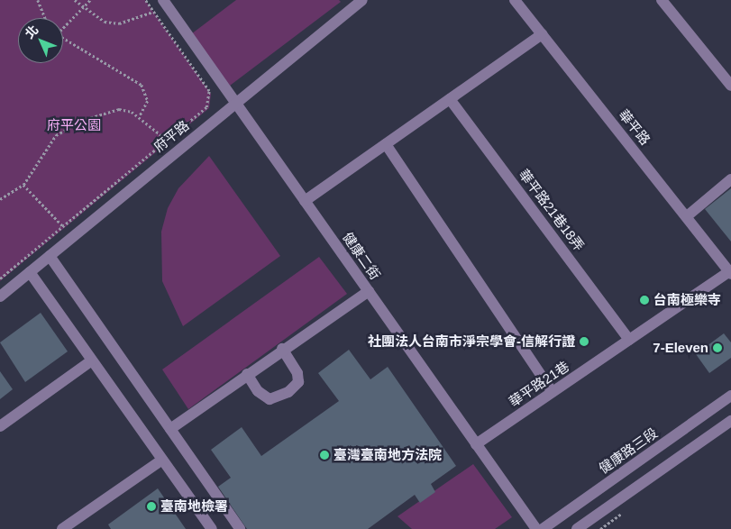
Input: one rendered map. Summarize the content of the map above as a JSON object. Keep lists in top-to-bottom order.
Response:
{
  "streets": {
    "street": [
      "華平路",
      "府平路",
      "華平路21巷18弄",
      "健康二街",
      "華平路21巷",
      "健康路三段"
    ]
  },
  "crossings": [
    ["華平路", "華平路21巷"],
    ["府平路", "健康二街"],
    ["華平路21巷18弄", "華平路21巷"],
    ["健康二街", "華平路21巷"]
  ],
  "parks": ["府平公園"],
  "places": [
    "台南極樂寺",
    "社團法人台南市淨宗學會-信解行證",
    "7-Eleven",
    "臺灣臺南地方法院",
    "臺南地檢署"
  ],
  "north": "top left"
}
